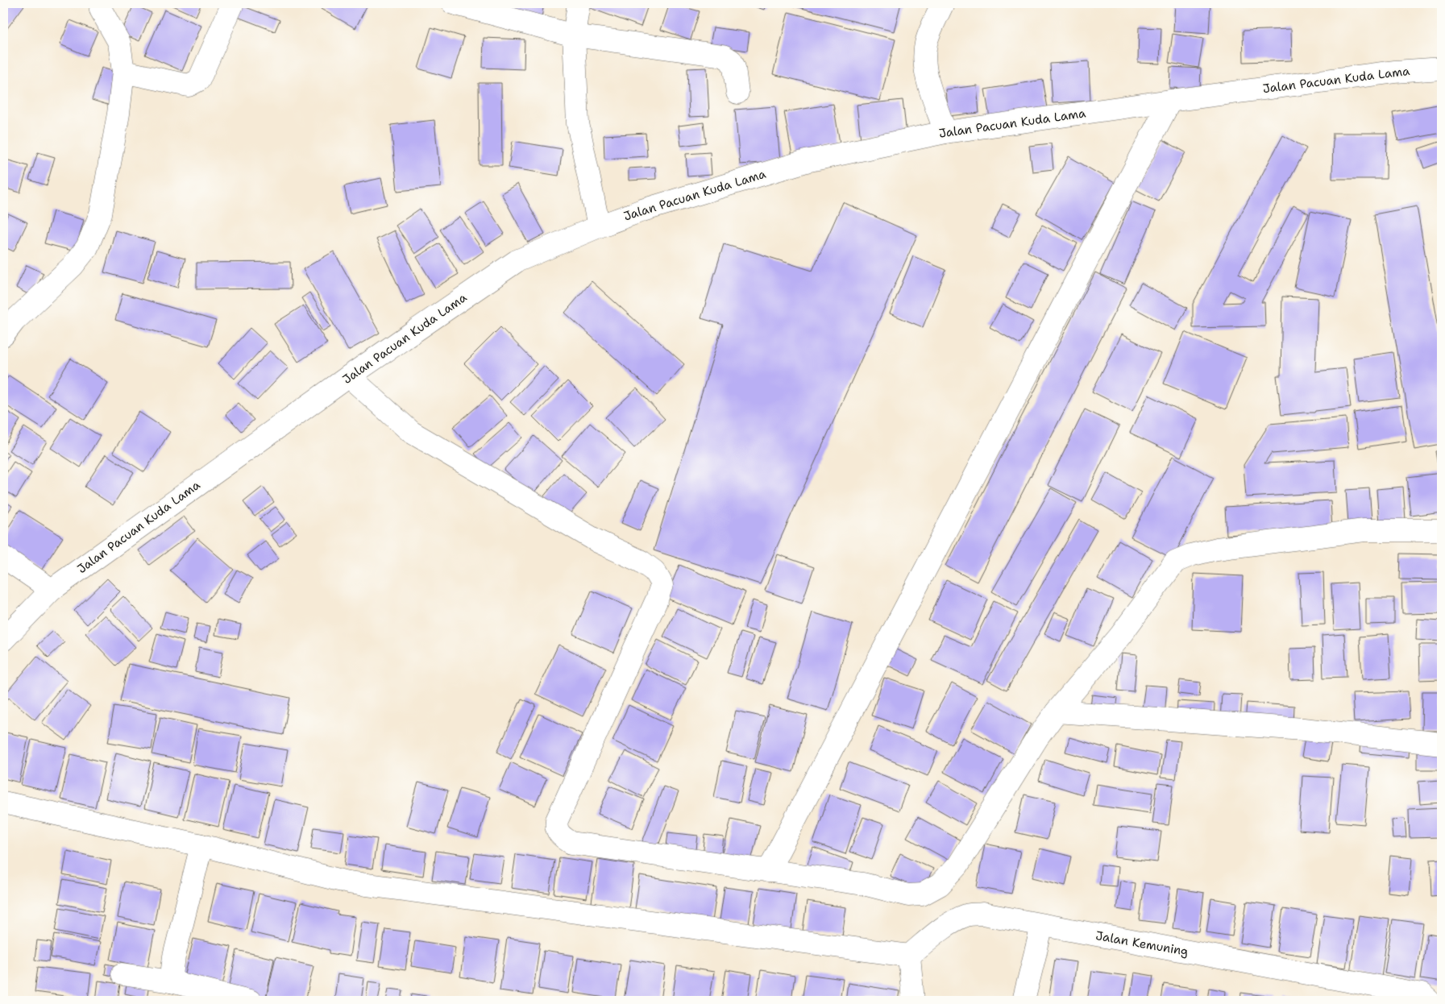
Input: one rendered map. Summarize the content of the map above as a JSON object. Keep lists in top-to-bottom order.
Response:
{
  "streets": {
    "street": ["Jalan Pacuan Kuda Lama", "Jalan Kemuning"]
  }
}
